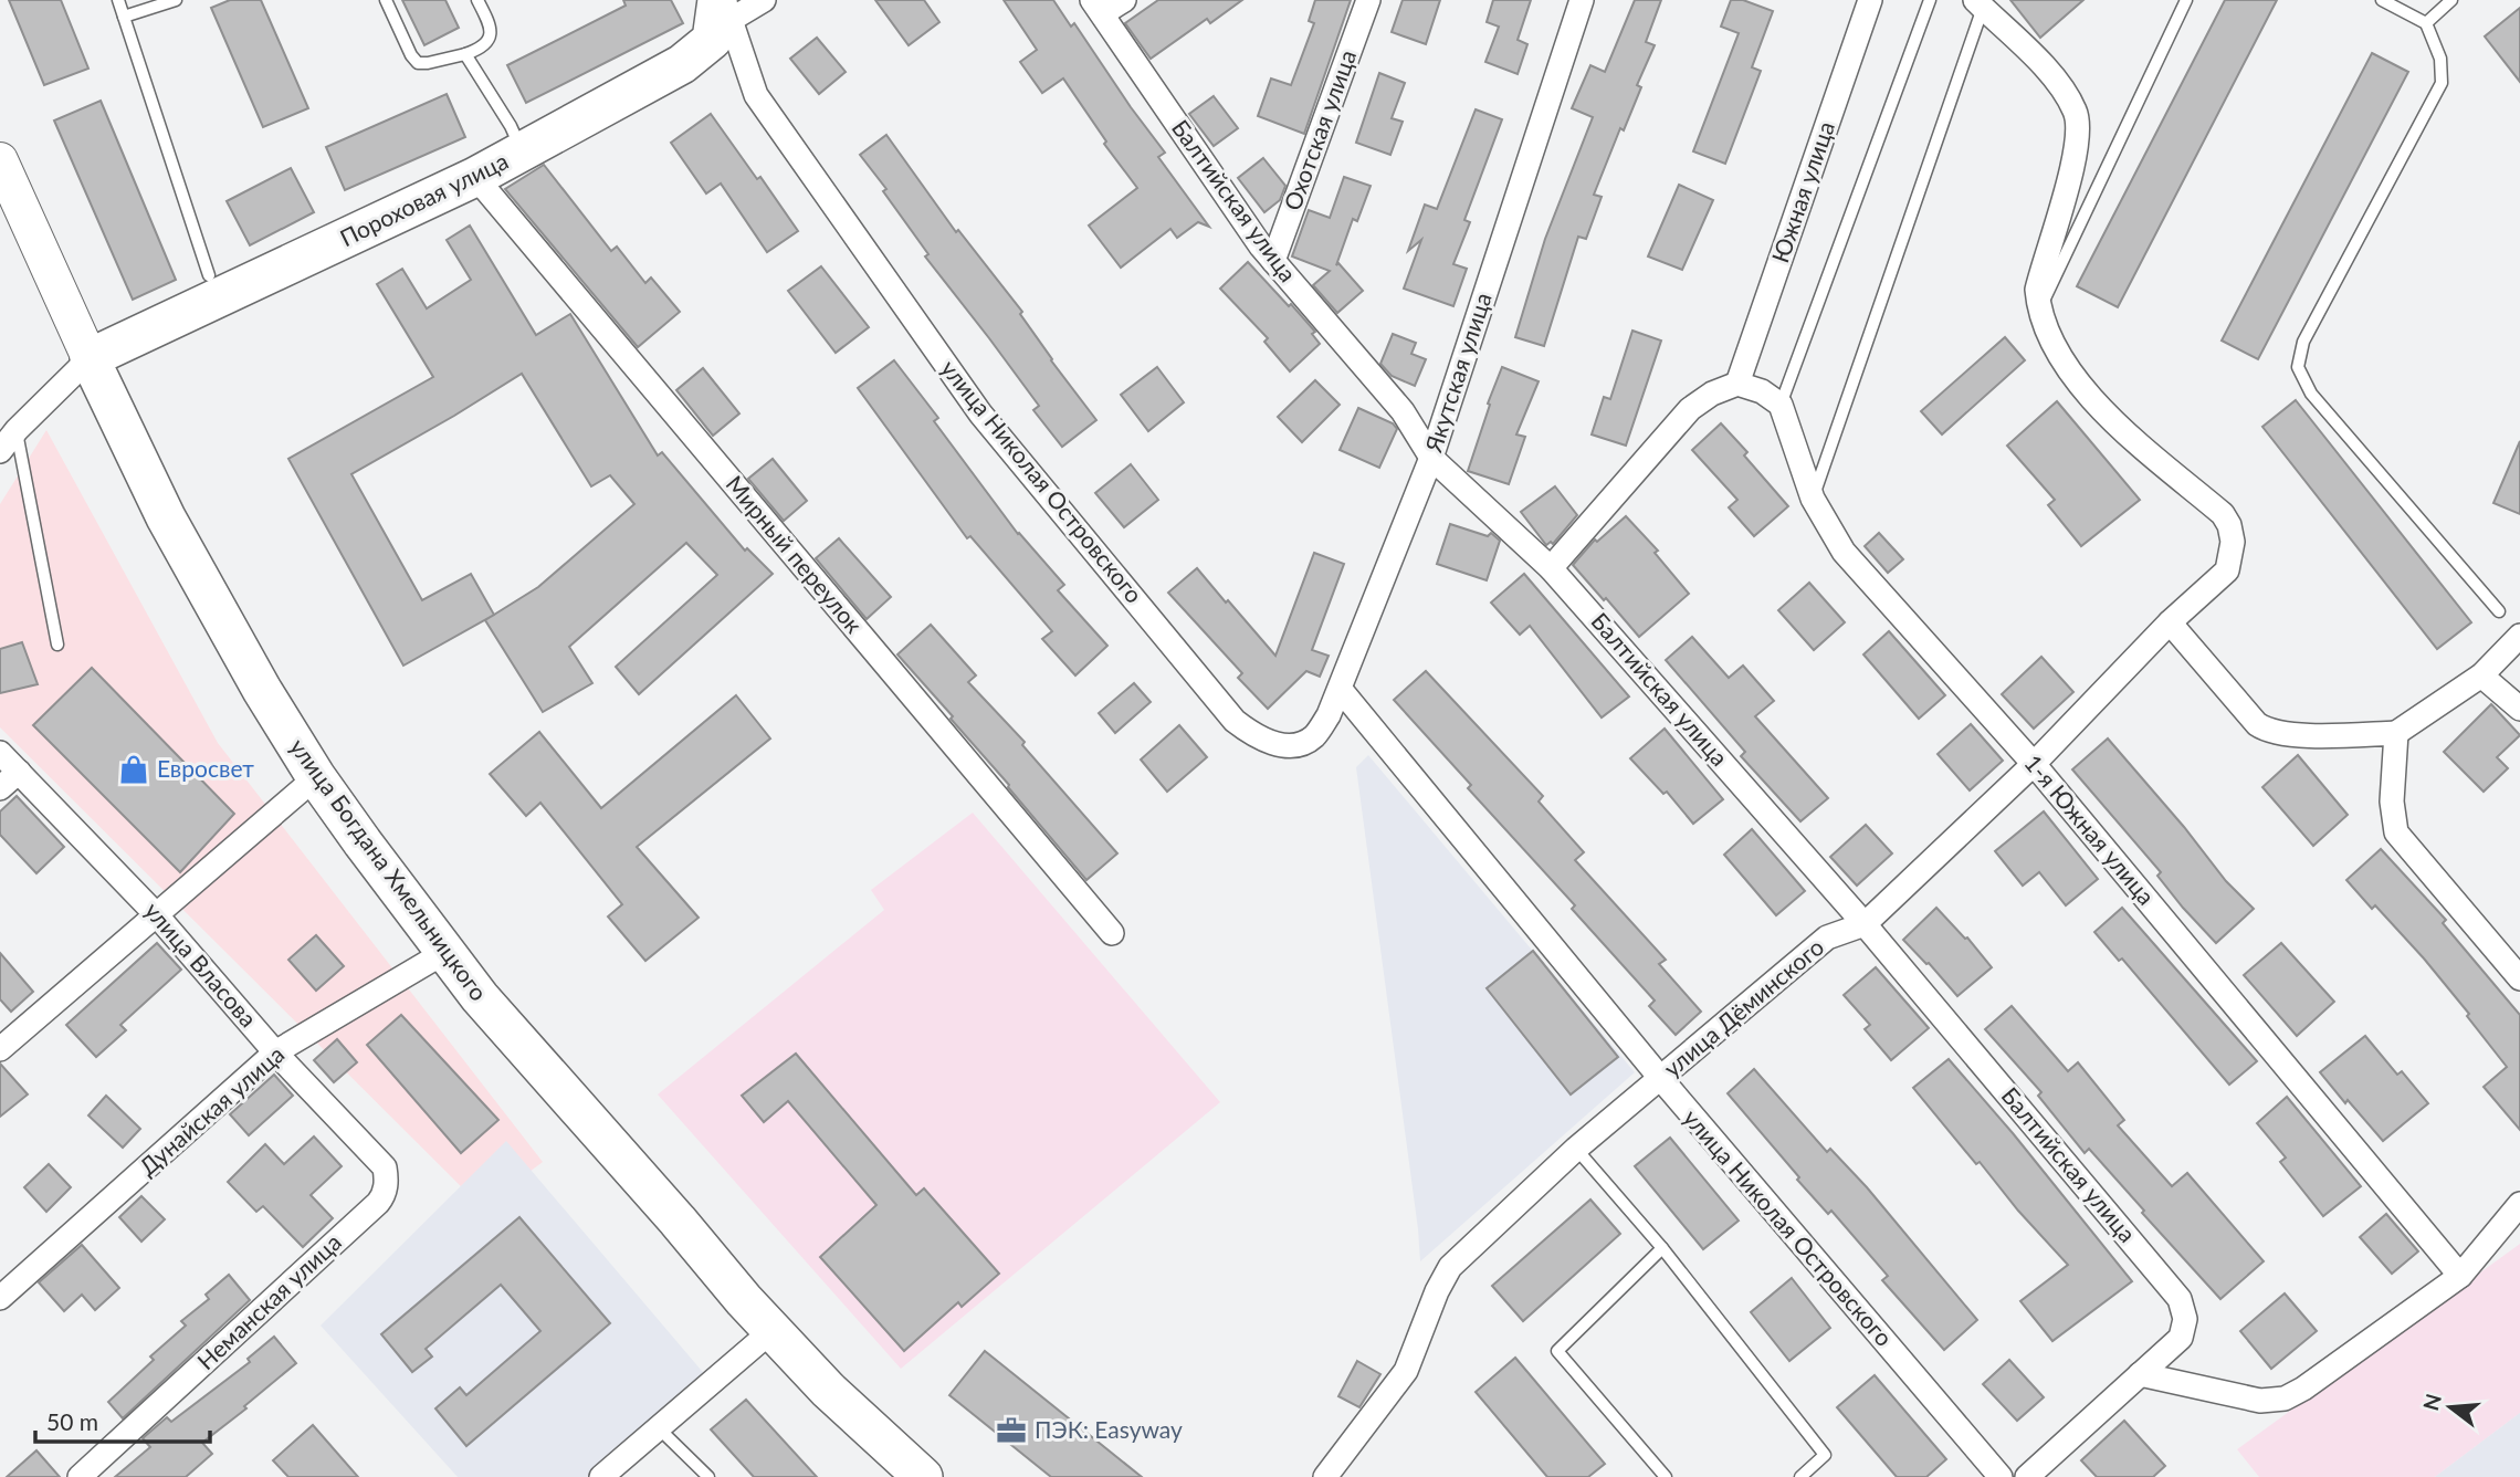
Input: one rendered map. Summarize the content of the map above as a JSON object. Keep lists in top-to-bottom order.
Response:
{
  "streets": {
    "main road": ["Пороховая улица", "улица Богдана Хмельницкого"],
    "street": [
      "Охотская улица",
      "Южная улица",
      "Балтийская улица",
      "Якутская улица",
      "улица Николая Островского",
      "Мирный переулок",
      "1-я Южная улица",
      "улица Власова",
      "улица Дёминского",
      "Дунайская улица",
      "Неманская улица"
    ]
  },
  "crossings": [
    ["Охотская улица", "Балтийская улица"],
    ["Пороховая улица", "улица Николая Островского"],
    ["Пороховая улица", "Мирный переулок"],
    ["Пороховая улица", "улица Богдана Хмельницкого"],
    ["Балтийская улица", "Якутская улица"],
    ["Балтийская улица", "улица Дёминского"],
    ["Якутская улица", "улица Николая Островского"],
    ["улица Николая Островского", "улица Дёминского"],
    ["1-я Южная улица", "улица Дёминского"],
    ["улица Богдана Хмельницкого", "Дунайская улица"],
    ["улица Власова", "Дунайская улица"],
    ["улица Власова", "Неманская улица"]
  ],
  "places": {
    "shop": ["Евросвет"],
    "office": ["ПЭК: Easyway"]
  },
  "scale_bar": "50 m",
  "north": "left"
}
